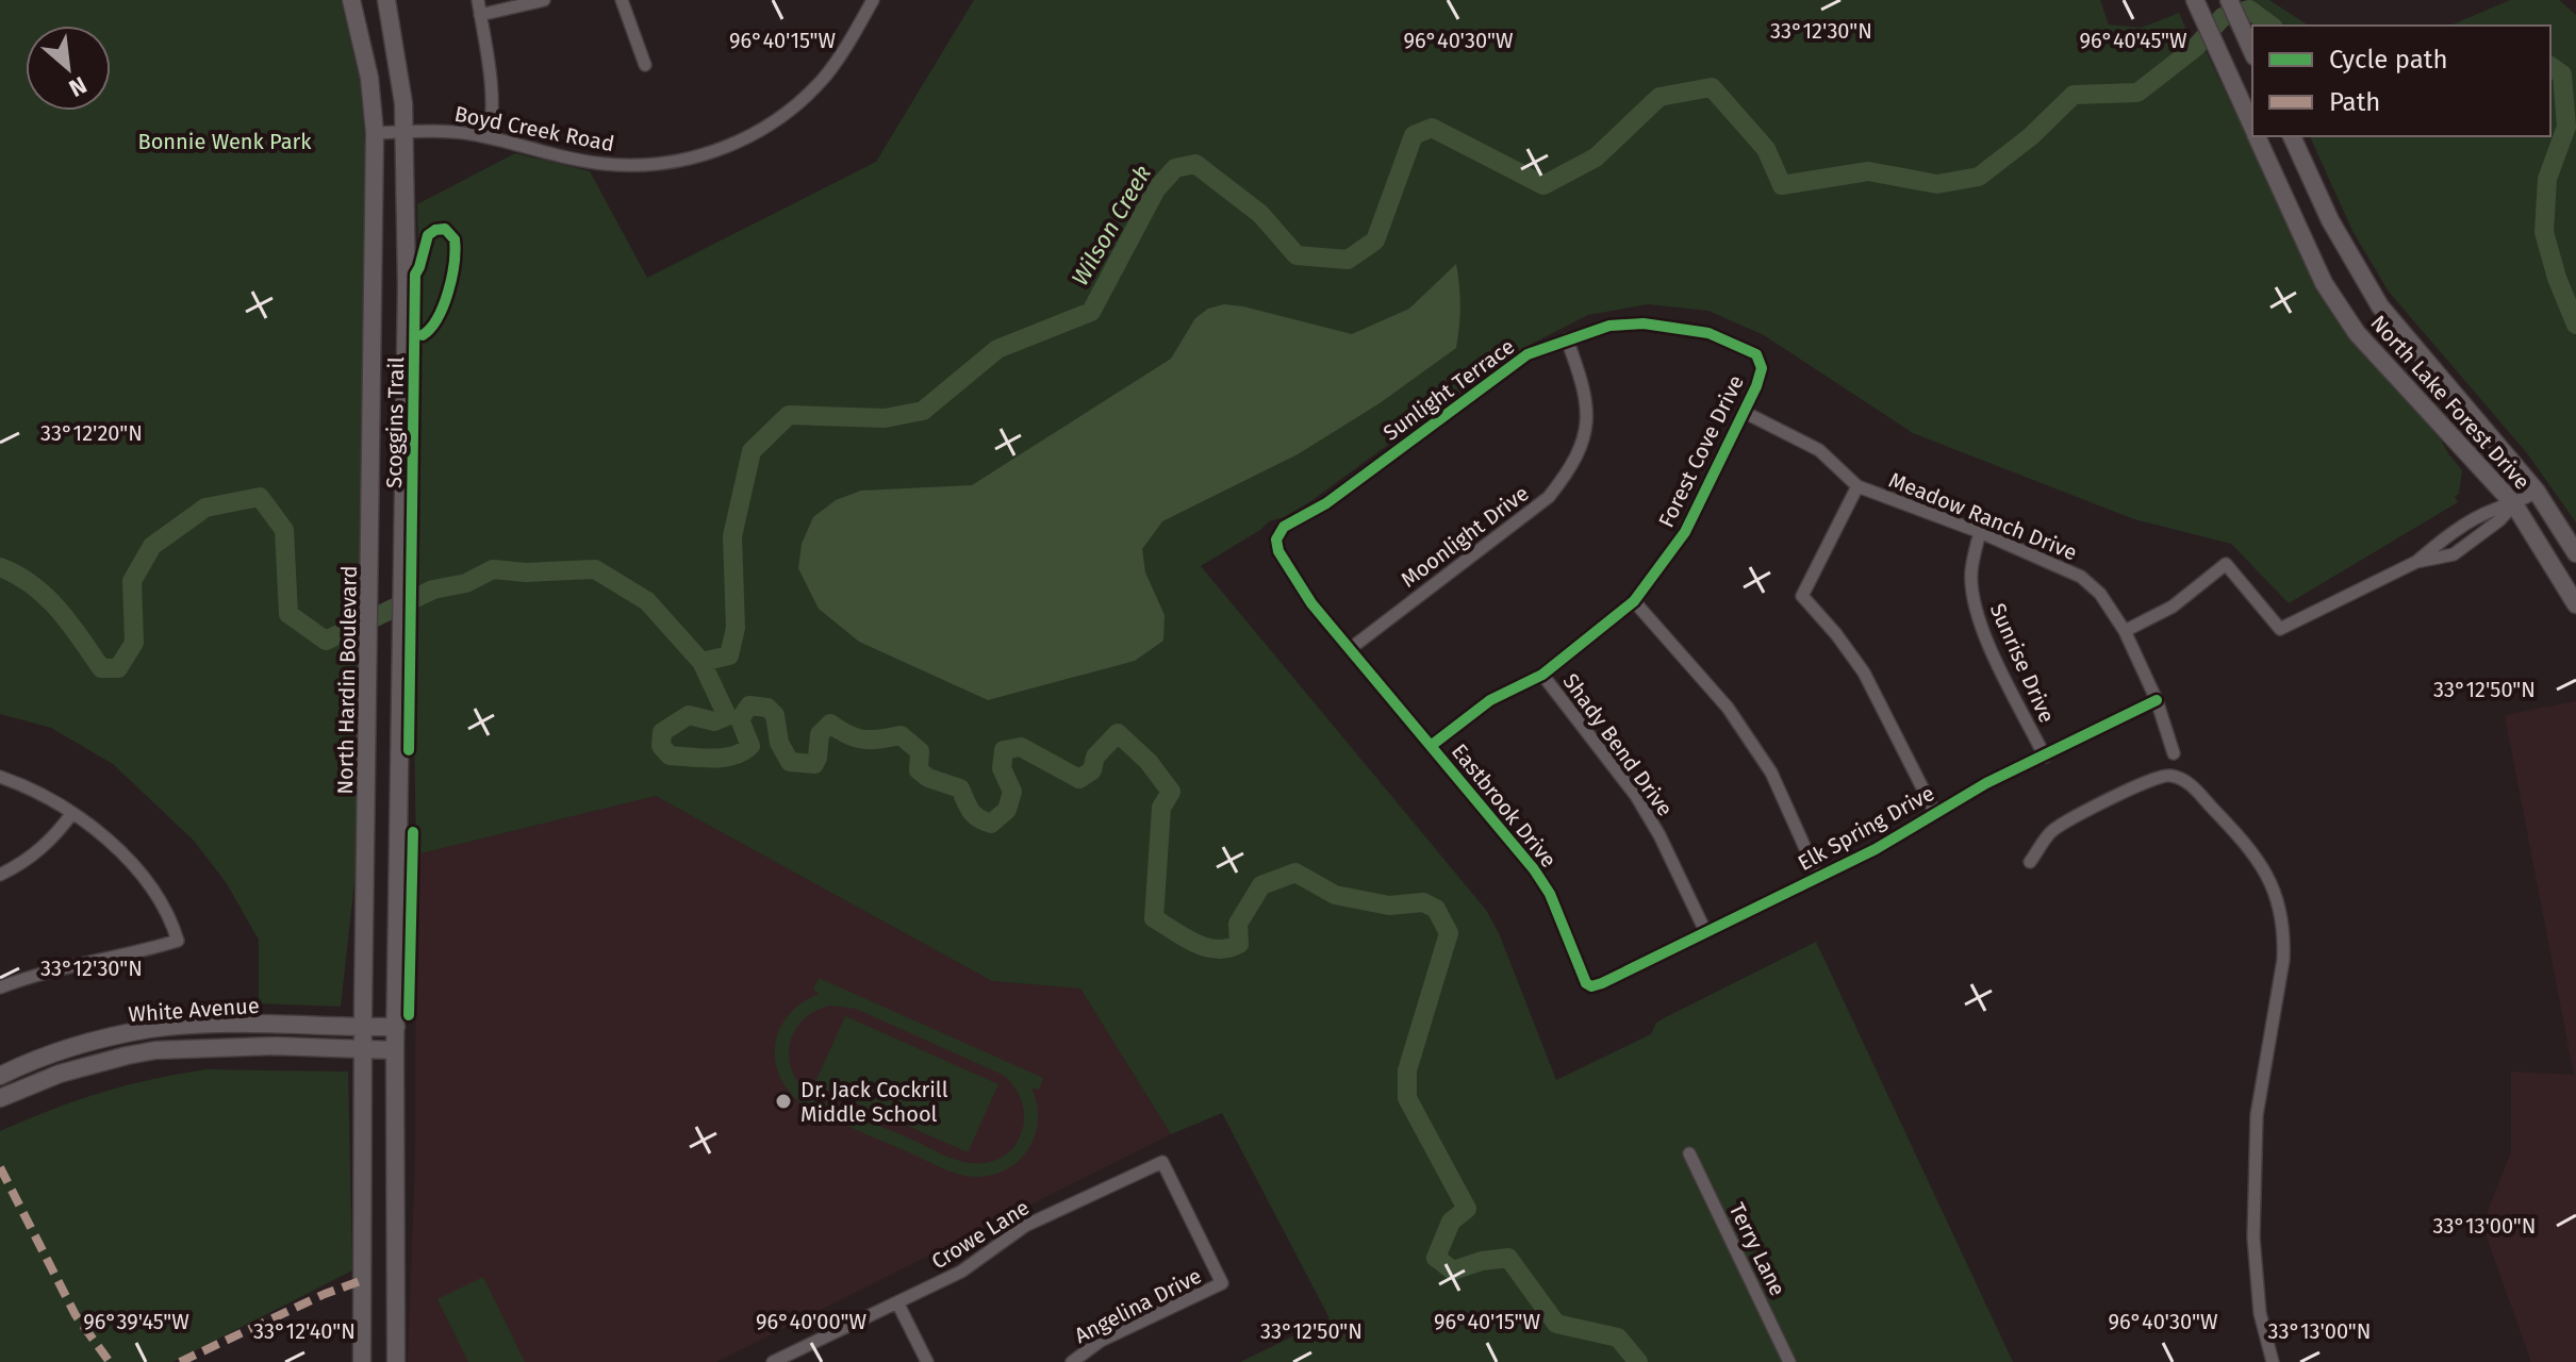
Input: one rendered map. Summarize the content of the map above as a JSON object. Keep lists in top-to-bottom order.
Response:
{
  "streets": {
    "main road": ["North Lake Forest Drive", "North Hardin Boulevard", "White Avenue"],
    "street": [
      "Boyd Creek Road",
      "Sunlight Terrace",
      "Forest Cove Drive",
      "Meadow Ranch Drive",
      "Moonlight Drive",
      "Sunrise Drive",
      "Shady Bend Drive",
      "Eastbrook Drive",
      "Elk Spring Drive",
      "Crowe Lane",
      "Terry Lane",
      "Angelina Drive"
    ],
    "cycle path": ["Scoggins Trail"]
  },
  "crossings": [
    ["Boyd Creek Road", "North Hardin Boulevard"],
    ["Sunlight Terrace", "Forest Cove Drive"],
    ["Sunlight Terrace", "Moonlight Drive"],
    ["Sunlight Terrace", "Eastbrook Drive"],
    ["Forest Cove Drive", "Meadow Ranch Drive"],
    ["Forest Cove Drive", "Shady Bend Drive"],
    ["Forest Cove Drive", "Eastbrook Drive"],
    ["Meadow Ranch Drive", "Sunrise Drive"],
    ["Meadow Ranch Drive", "Elk Spring Drive"],
    ["Moonlight Drive", "Eastbrook Drive"],
    ["Sunrise Drive", "Elk Spring Drive"],
    ["North Hardin Boulevard", "White Avenue"],
    ["Shady Bend Drive", "Elk Spring Drive"],
    ["Eastbrook Drive", "Elk Spring Drive"],
    ["Crowe Lane", "Angelina Drive"]
  ],
  "water": ["Wilson Creek"],
  "parks": ["Bonnie Wenk Park"],
  "places": ["Dr. Jack Cockrill Middle School"],
  "legend": ["Cycle path", "Path"],
  "north": "bottom right",
  "coordinates": [
    "33°12'30\"N",
    "96°40'15\"W",
    "96°40'30\"W",
    "96°40'45\"W",
    "33°12'20\"N",
    "33°12'50\"N",
    "33°13'00\"N",
    "96°39'45\"W",
    "96°40'00\"W",
    "33°12'40\"N"
  ]
}
